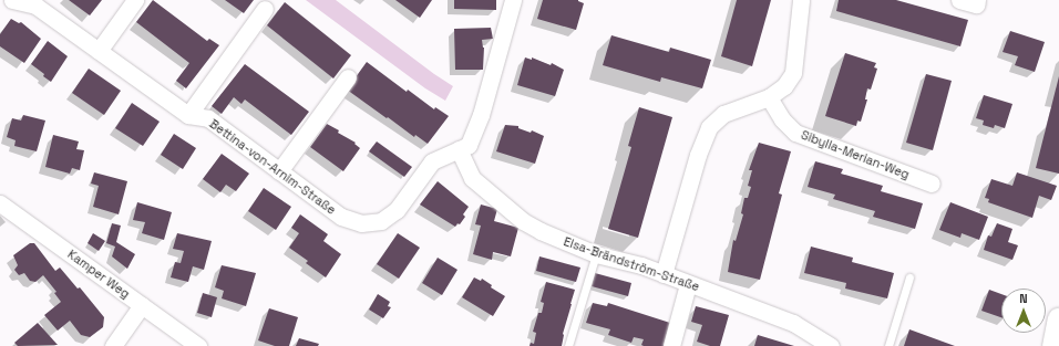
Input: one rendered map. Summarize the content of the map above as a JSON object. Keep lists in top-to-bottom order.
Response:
{
  "streets": {
    "street": [
      "Sibylla-Merian-Weg",
      "Bettina-von-Arnim-Straße",
      "Elsa-Brändström-Straße",
      "Kamper Weg"
    ]
  },
  "crossings": [
    ["Bettina-von-Arnim-Straße", "Elsa-Brändström-Straße"]
  ],
  "north": "top"
}
